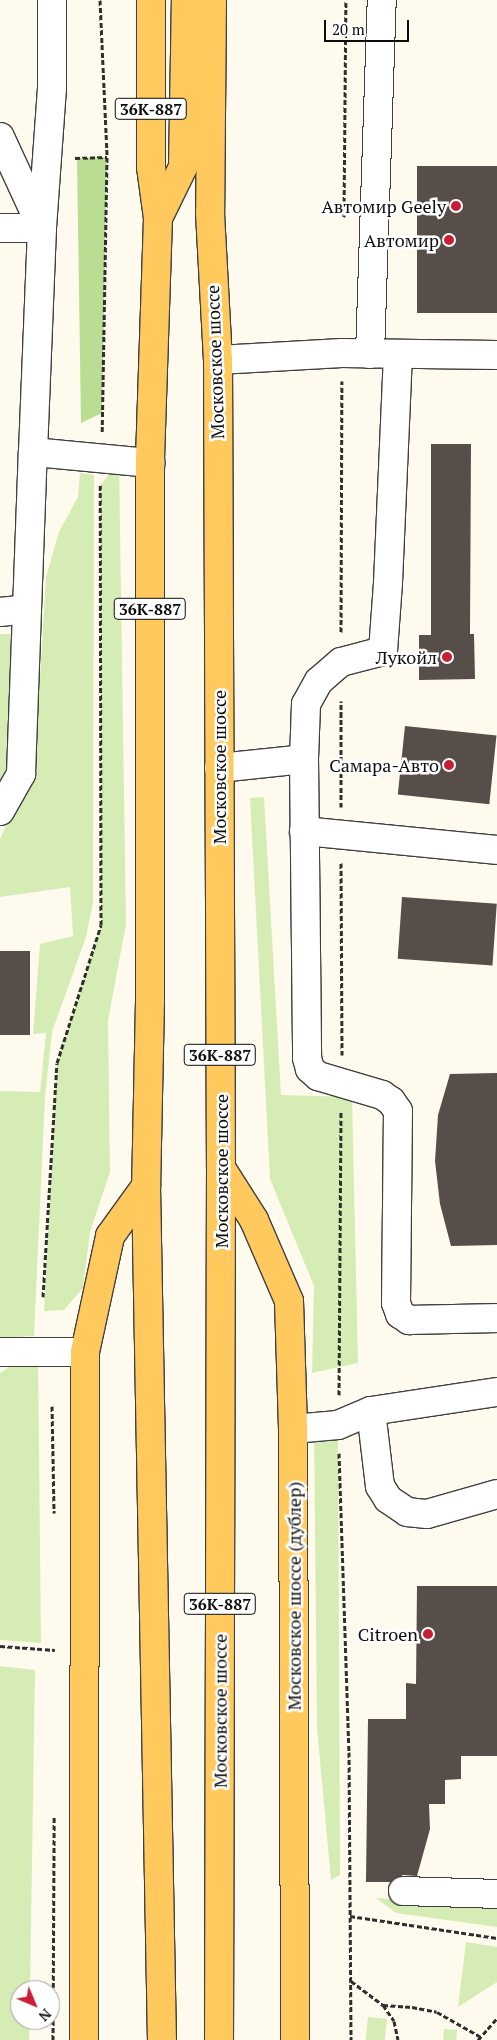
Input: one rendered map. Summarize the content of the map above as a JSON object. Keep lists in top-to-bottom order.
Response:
{
  "streets": {
    "main road": ["36К-887", "Московское шоссе", "Московское шоссе (дублер)"]
  },
  "crossings": [
    ["36К-887", "Московское шоссе"],
    ["Московское шоссе", "Московское шоссе (дублер)"]
  ],
  "places": [
    "Автомир Geely",
    "Автомир",
    "Лукойл",
    "Самара-Авто",
    "Citroen"
  ],
  "scale_bar": "20 m",
  "north": "bottom right"
}
